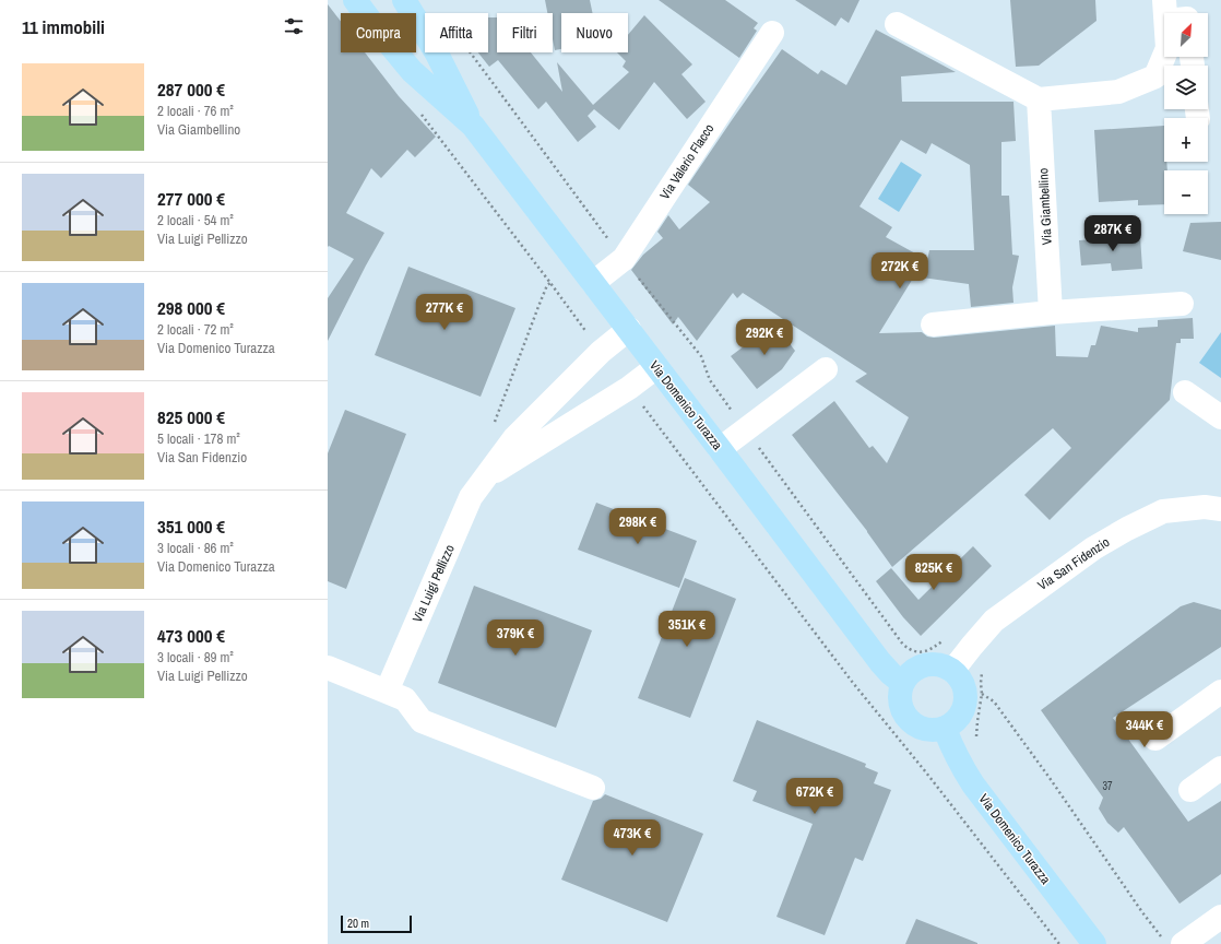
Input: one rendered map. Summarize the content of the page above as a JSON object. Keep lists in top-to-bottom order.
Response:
{
  "streets": {
    "main road": ["Via Domenico Turazza"],
    "street": [
      "Via Valerio Flacco",
      "Via Giambellino",
      "Via San Fidenzio",
      "Via Luigi Pellizzo"
    ]
  },
  "crossings": [
    ["Via Valerio Flacco", "Via Domenico Turazza"],
    ["Via Domenico Turazza", "Via San Fidenzio"],
    ["Via Domenico Turazza", "Via Luigi Pellizzo"]
  ],
  "house_numbers": ["37"],
  "scale_bar": "20 m",
  "north": "top right",
  "page": {
    "heading": "11 immobili",
    "map_buttons": ["+", "−"],
    "chip": [
      "Compra",
      "Affitta",
      "Filtri",
      "Nuovo"
    ],
    "list": [
      {
        "name": "287 000 €",
        "note": "2 locali · 76 m² · Via Giambellino"
      },
      {
        "name": "277 000 €",
        "note": "2 locali · 54 m² · Via Luigi Pellizzo"
      },
      {
        "name": "298 000 €",
        "note": "2 locali · 72 m² · Via Domenico Turazza"
      },
      {
        "name": "825 000 €",
        "note": "5 locali · 178 m² · Via San Fidenzio"
      },
      {
        "name": "351 000 €",
        "note": "3 locali · 86 m² · Via Domenico Turazza"
      },
      {
        "name": "473 000 €",
        "note": "3 locali · 89 m² · Via Luigi Pellizzo"
      }
    ],
    "price": [
      "287K €",
      "272K €",
      "277K €",
      "292K €",
      "298K €",
      "825K €",
      "351K €",
      "379K €",
      "344K €",
      "672K €",
      "473K €"
    ],
    "scale": "20 m"
  }
}
